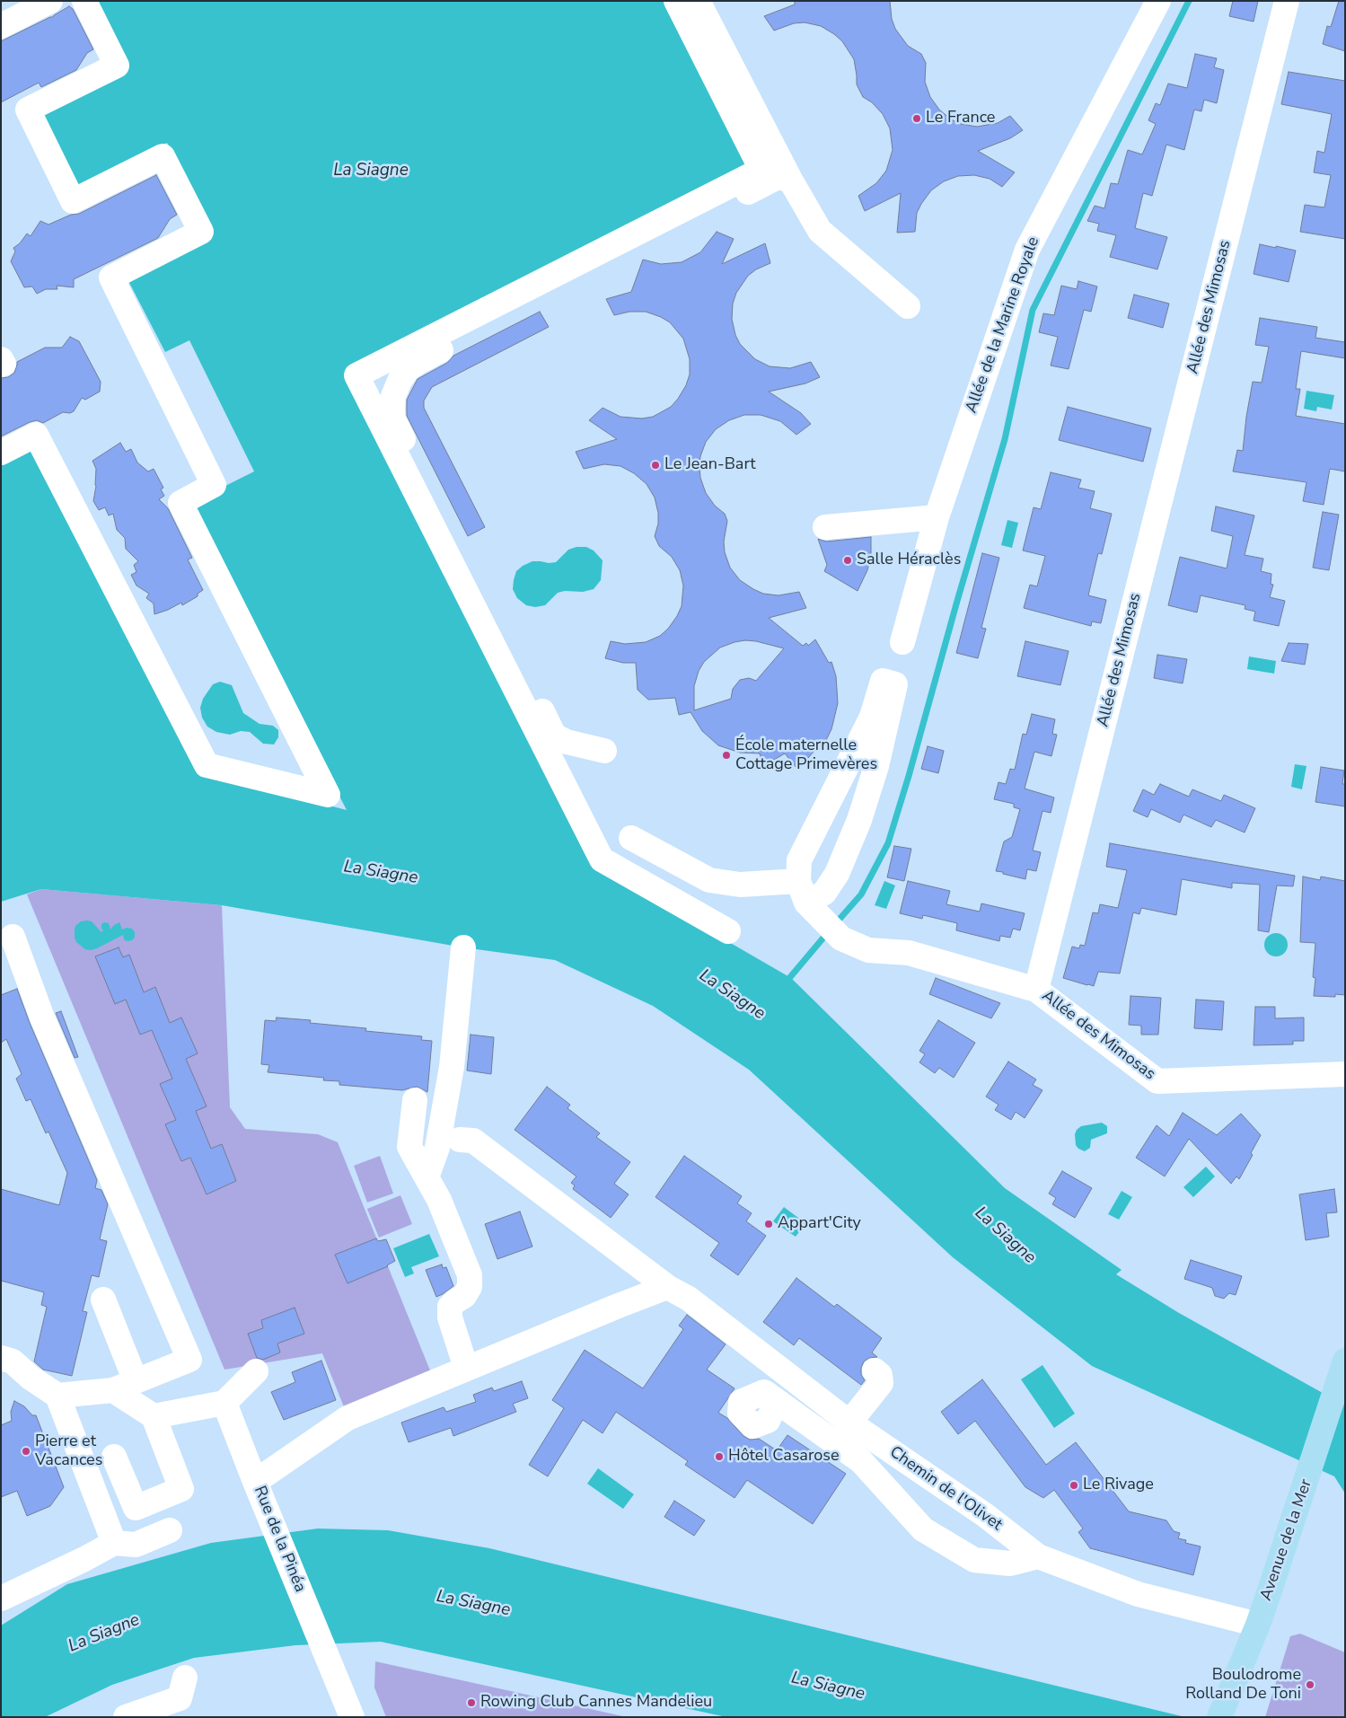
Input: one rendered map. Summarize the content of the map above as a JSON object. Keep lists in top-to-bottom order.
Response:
{
  "streets": {
    "main road": ["Avenue de la Mer"],
    "street": [
      "Allée des Mimosas",
      "Allée de la Marine Royale",
      "Chemin de l'Olivet",
      "Rue de la Pinéa"
    ]
  },
  "crossings": [
    ["Chemin de l'Olivet", "Avenue de la Mer"]
  ],
  "water": ["La Siagne"],
  "places": [
    "Le France",
    "Le Jean-Bart",
    "Salle Héraclès",
    "École maternelle Cottage Primevères",
    "Appart'City",
    "Pierre et Vacances",
    "Hôtel Casarose",
    "Le Rivage",
    "Boulodrome Rolland De Toni",
    "Rowing Club Cannes Mandelieu"
  ]
}
